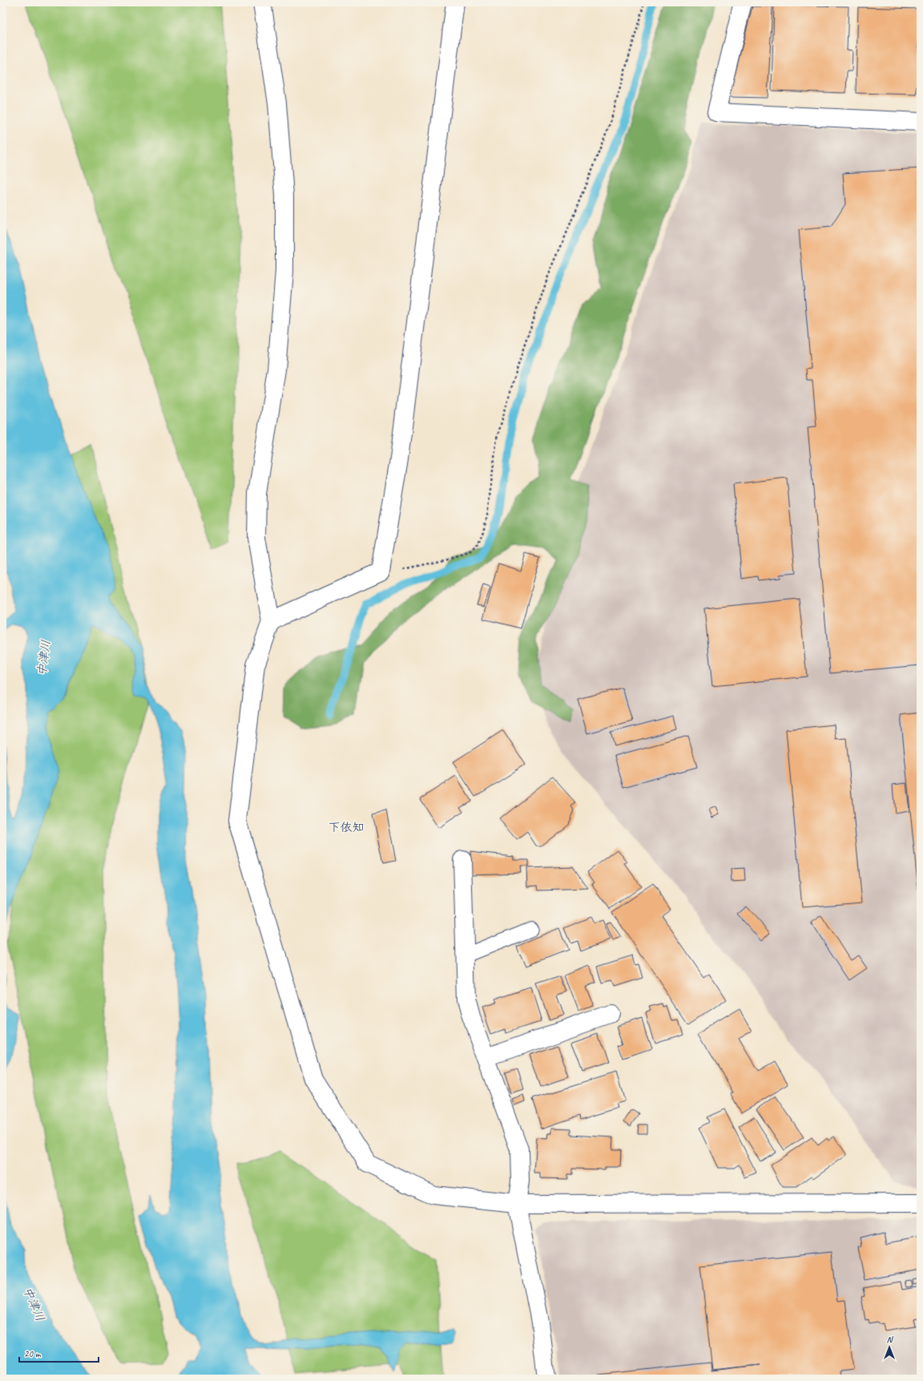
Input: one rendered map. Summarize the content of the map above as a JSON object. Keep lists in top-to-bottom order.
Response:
{
  "districts": ["下依知"],
  "water": ["中津川"],
  "scale_bar": "20 m",
  "north": "top"
}
